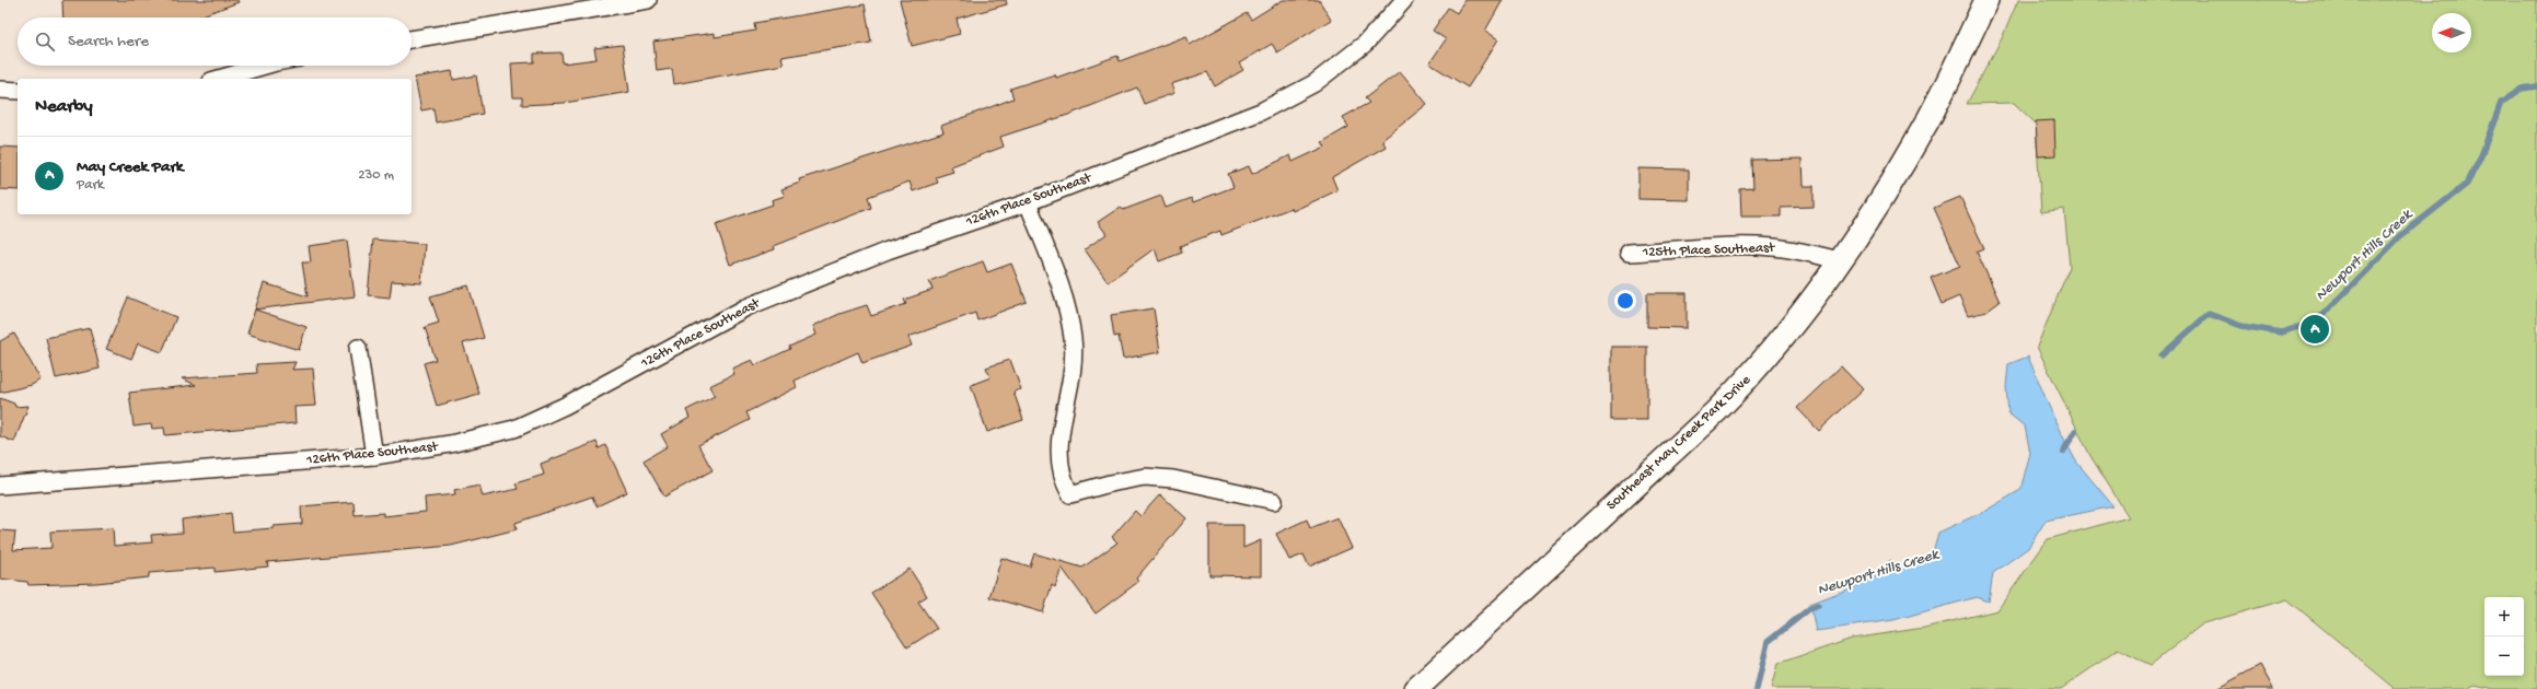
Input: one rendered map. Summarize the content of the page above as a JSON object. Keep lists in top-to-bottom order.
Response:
{
  "streets": {
    "street": ["126th Place Southeast", "125th Place Southeast", "Southeast May Creek Park Drive"]
  },
  "crossings": [
    ["125th Place Southeast", "Southeast May Creek Park Drive"]
  ],
  "water": ["Newport Hills Creek"],
  "north": "left",
  "page": {
    "search": "Search here",
    "heading": "Nearby",
    "list": [
      {
        "mark": "A",
        "name": "May Creek Park",
        "note": "Park",
        "value": "230 m"
      }
    ],
    "pins": "A",
    "map_buttons": ["+", "−"]
  }
}
